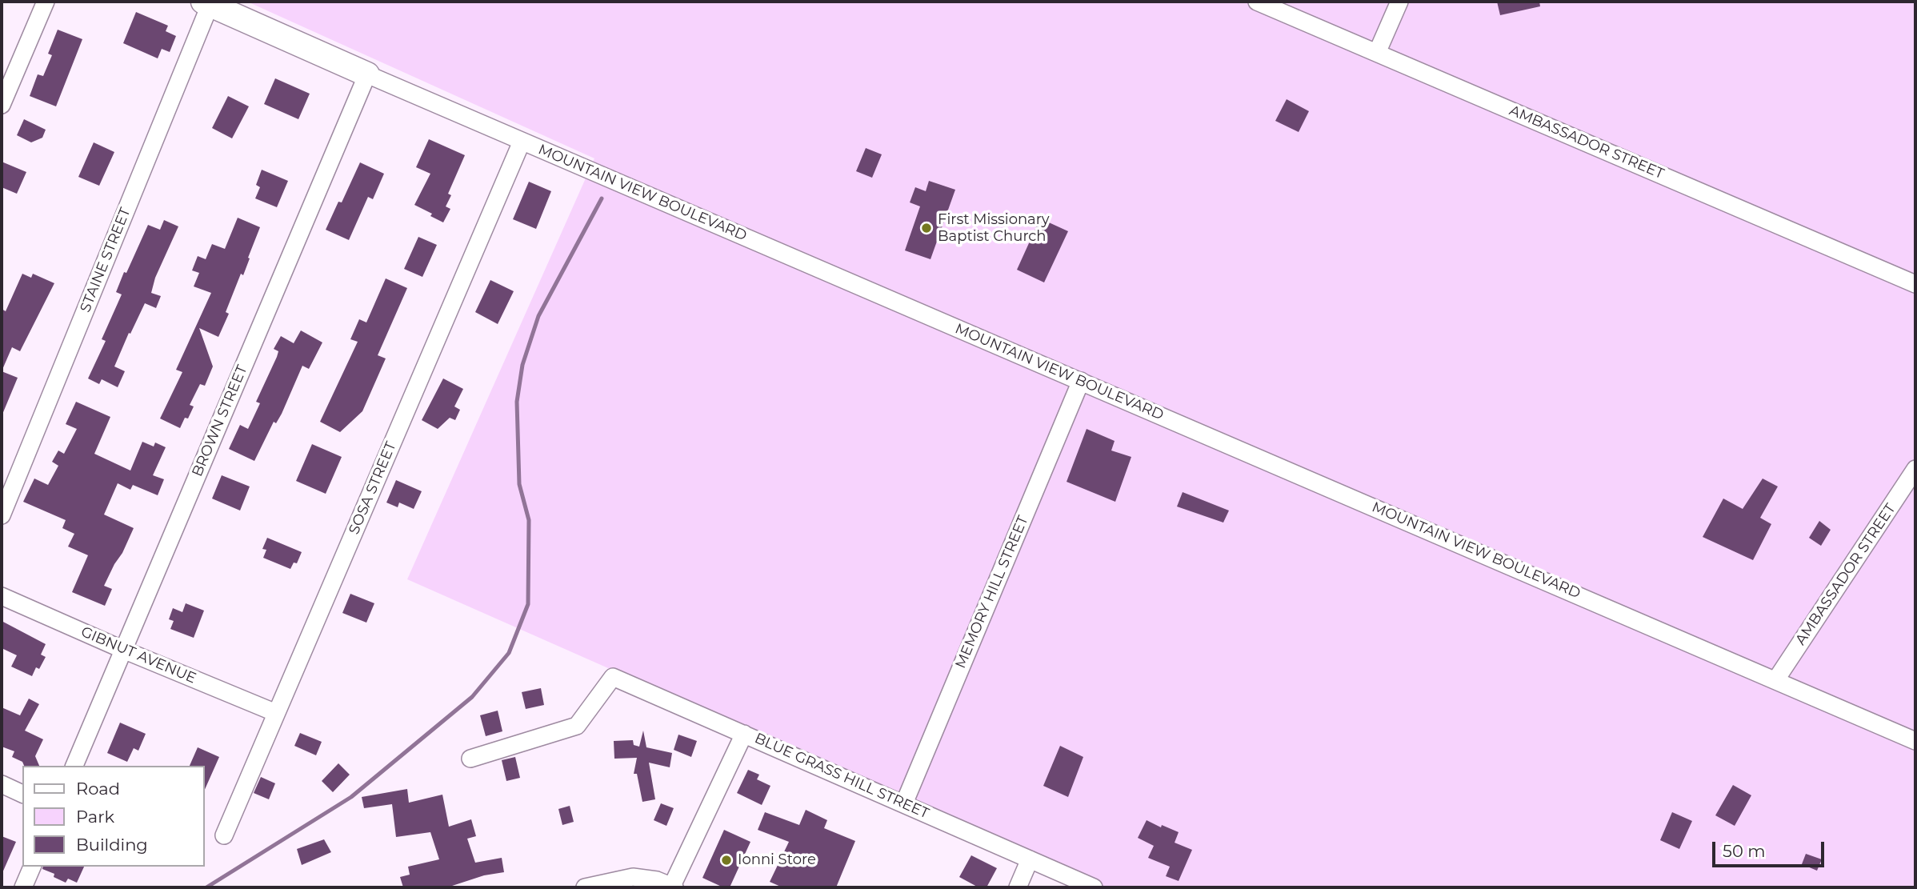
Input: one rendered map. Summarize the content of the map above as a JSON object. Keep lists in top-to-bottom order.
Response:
{
  "streets": {
    "street": [
      "AMBASSADOR STREET",
      "MOUNTAIN VIEW BOULEVARD",
      "STAINE STREET",
      "BROWN STREET",
      "SOSA STREET",
      "MEMORY HILL STREET",
      "GIBNUT AVENUE",
      "BLUE GRASS HILL STREET"
    ]
  },
  "crossings": [
    ["AMBASSADOR STREET", "MOUNTAIN VIEW BOULEVARD"],
    ["MOUNTAIN VIEW BOULEVARD", "STAINE STREET"],
    ["MOUNTAIN VIEW BOULEVARD", "BROWN STREET"],
    ["MOUNTAIN VIEW BOULEVARD", "SOSA STREET"],
    ["MOUNTAIN VIEW BOULEVARD", "MEMORY HILL STREET"],
    ["BROWN STREET", "GIBNUT AVENUE"],
    ["SOSA STREET", "GIBNUT AVENUE"],
    ["MEMORY HILL STREET", "BLUE GRASS HILL STREET"]
  ],
  "places": ["First Missionary Baptist Church", "Ionni Store"],
  "legend": ["Road", "Park", "Building"],
  "scale_bar": "50 m"
}
